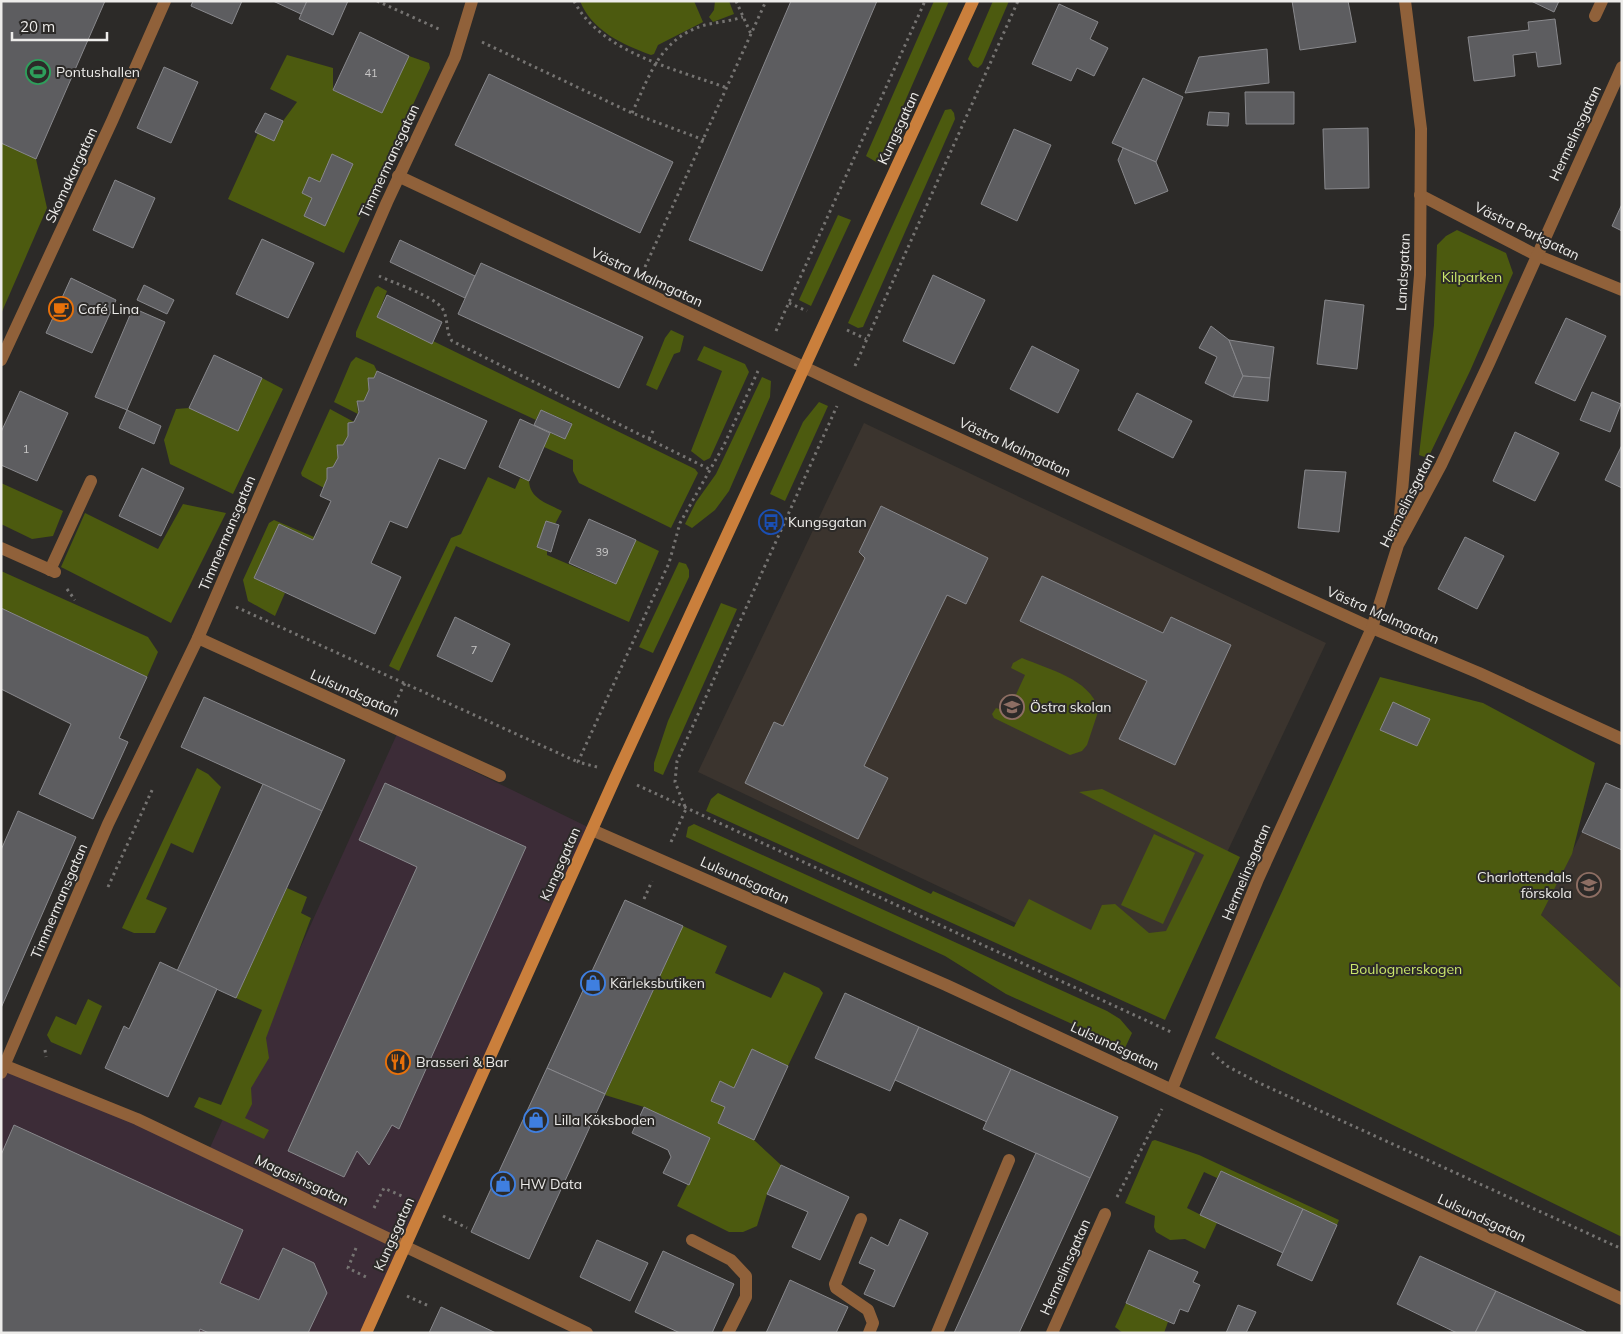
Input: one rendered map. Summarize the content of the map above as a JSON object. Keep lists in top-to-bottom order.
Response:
{
  "streets": {
    "street": [
      "Kungsgatan",
      "Hermelinsgatan",
      "Timmermansgatan",
      "Skomakargatan",
      "Västra Parkgatan",
      "Landsgatan",
      "Västra Malmgatan",
      "Lulsundsgatan",
      "Magasinsgatan"
    ]
  },
  "crossings": [
    ["Kungsgatan", "Västra Malmgatan"],
    ["Kungsgatan", "Lulsundsgatan"],
    ["Kungsgatan", "Magasinsgatan"],
    ["Hermelinsgatan", "Västra Parkgatan"],
    ["Hermelinsgatan", "Landsgatan"],
    ["Hermelinsgatan", "Västra Malmgatan"],
    ["Hermelinsgatan", "Lulsundsgatan"],
    ["Timmermansgatan", "Västra Malmgatan"],
    ["Timmermansgatan", "Lulsundsgatan"],
    ["Timmermansgatan", "Magasinsgatan"],
    ["Västra Parkgatan", "Landsgatan"]
  ],
  "parks": ["Kilparken", "Boulognerskogen"],
  "places": {
    "sports": ["Pontushallen"],
    "cafe": ["Café Lina"],
    "bus stop": ["Kungsgatan"],
    "school or university": ["Östra skolan", "Charlottendals förskola"],
    "shop": ["Kärleksbutiken", "Lilla Köksboden", "HW Data"],
    "restaurant": ["Brasseri & Bar"]
  },
  "house_numbers": [
    "41",
    "1",
    "39",
    "7"
  ],
  "scale_bar": "20 m"
}
